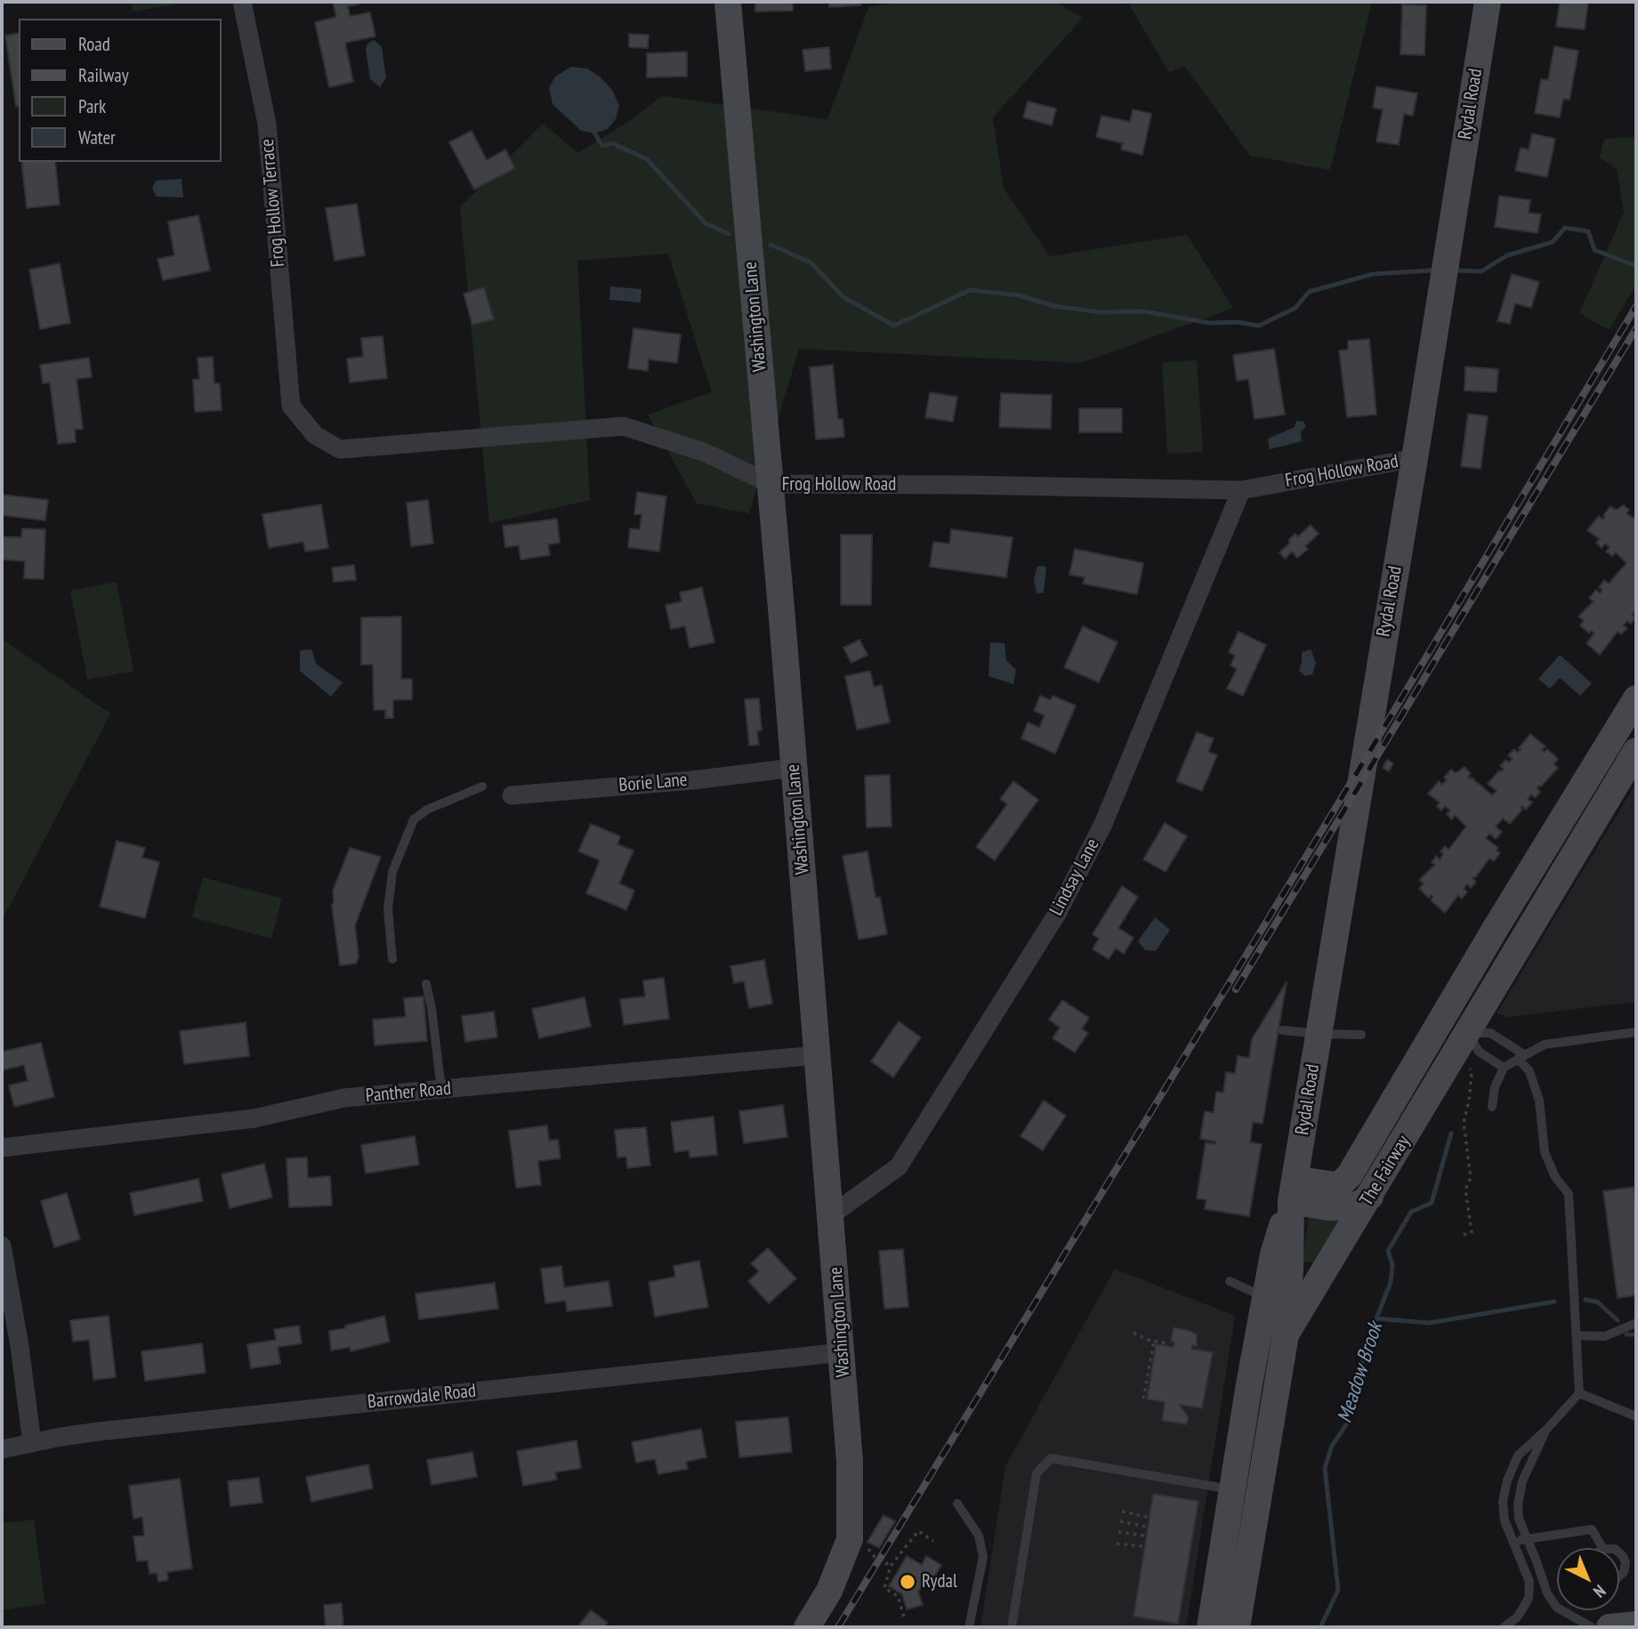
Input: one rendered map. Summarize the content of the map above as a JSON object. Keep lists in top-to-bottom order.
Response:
{
  "streets": {
    "main road": ["Rydal Road", "Washington Lane", "The Fairway"],
    "street": [
      "Frog Hollow Terrace",
      "Frog Hollow Road",
      "Borie Lane",
      "Lindsay Lane",
      "Panther Road",
      "Barrowdale Road"
    ]
  },
  "crossings": [
    ["Rydal Road", "Frog Hollow Road"],
    ["Rydal Road", "The Fairway"],
    ["Frog Hollow Terrace", "Frog Hollow Road"],
    ["Washington Lane", "Frog Hollow Road"],
    ["Washington Lane", "Borie Lane"],
    ["Washington Lane", "Lindsay Lane"],
    ["Washington Lane", "Panther Road"],
    ["Washington Lane", "Barrowdale Road"],
    ["Frog Hollow Road", "Lindsay Lane"]
  ],
  "water": ["Meadow Brook"],
  "places": ["Rydal"],
  "legend": [
    "Road",
    "Railway",
    "Park",
    "Water"
  ],
  "north": "bottom right"
}
